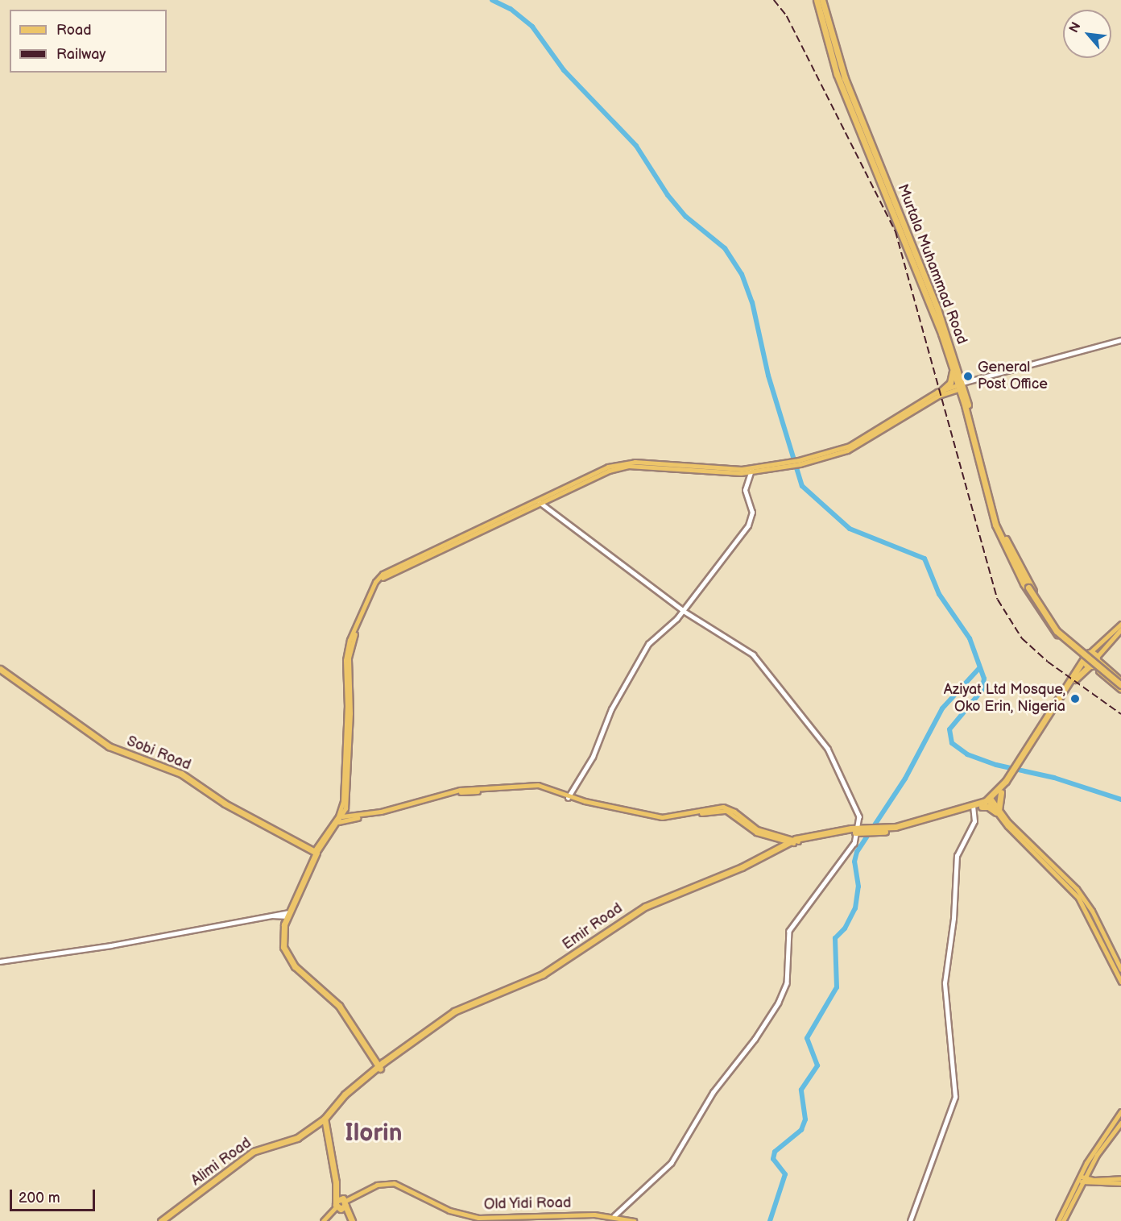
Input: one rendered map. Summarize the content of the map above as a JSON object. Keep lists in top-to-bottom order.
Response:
{
  "streets": {
    "highway": [
      "Murtala Muhammad Road",
      "Sobi Road",
      "Emir Road",
      "Alimi Road"
    ],
    "main road": ["Old Yidi Road"]
  },
  "crossings": [
    ["Emir Road", "Alimi Road"],
    ["Emir Road", "Old Yidi Road"]
  ],
  "districts": ["Ilorin"],
  "places": ["General Post Office", "Aziyat Ltd Mosque, Oko Erin, Nigeria"],
  "legend": ["Road", "Railway"],
  "scale_bar": "200 m",
  "north": "top left"
}
